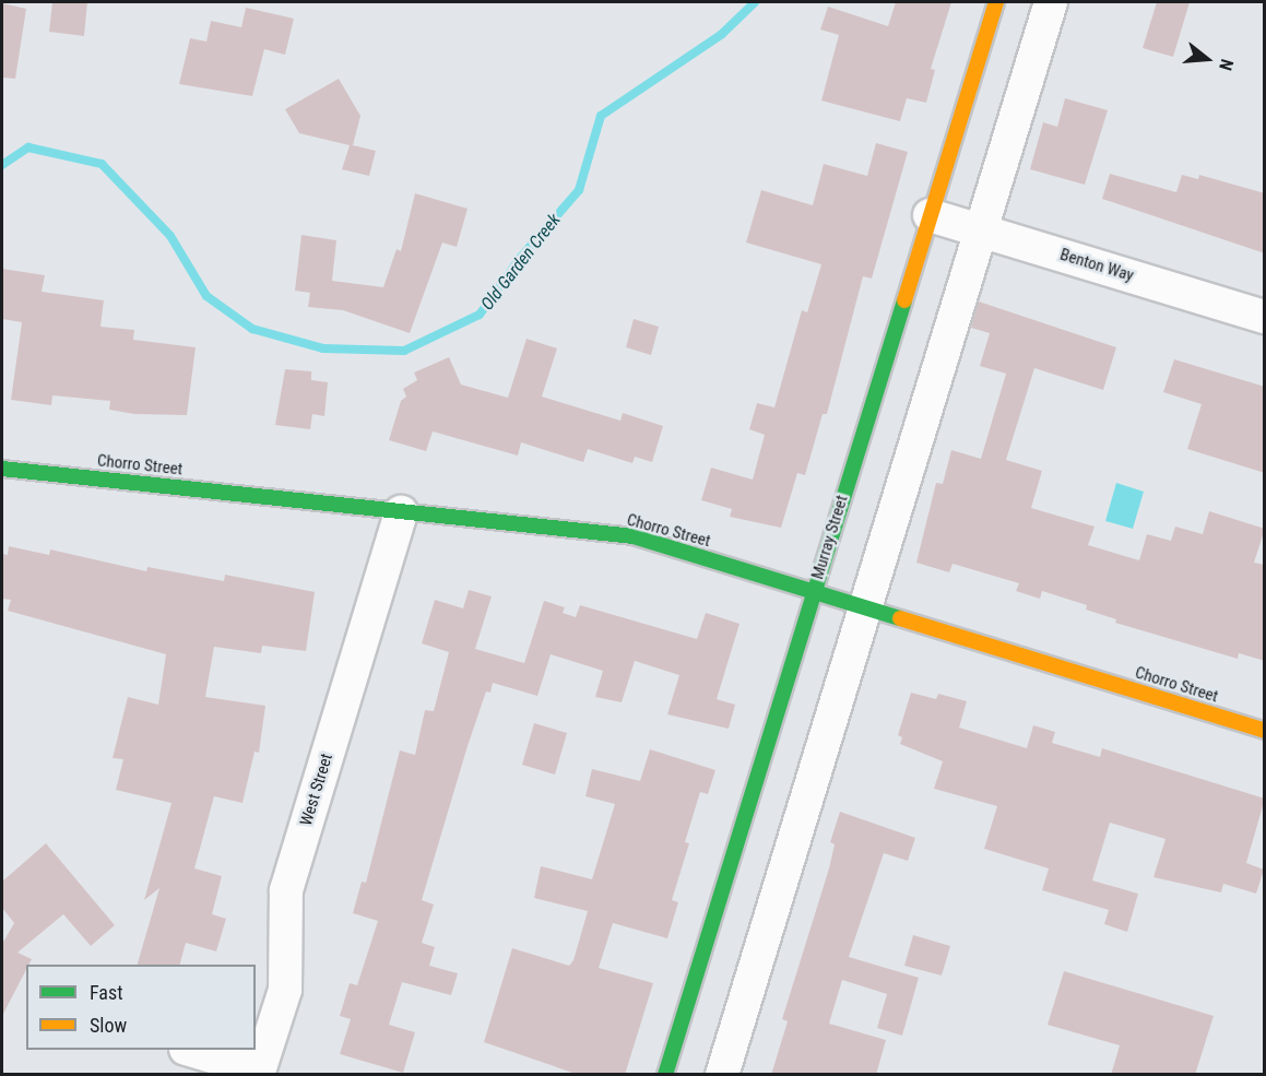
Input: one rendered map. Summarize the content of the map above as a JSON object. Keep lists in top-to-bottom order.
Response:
{
  "streets": {
    "street": [
      "Benton Way",
      "Chorro Street",
      "Murray Street",
      "West Street"
    ]
  },
  "crossings": [
    ["Benton Way", "Murray Street"],
    ["Chorro Street", "Murray Street"],
    ["Chorro Street", "West Street"]
  ],
  "water": ["Old Garden Creek"],
  "legend": ["Fast", "Slow"],
  "north": "right"
}
